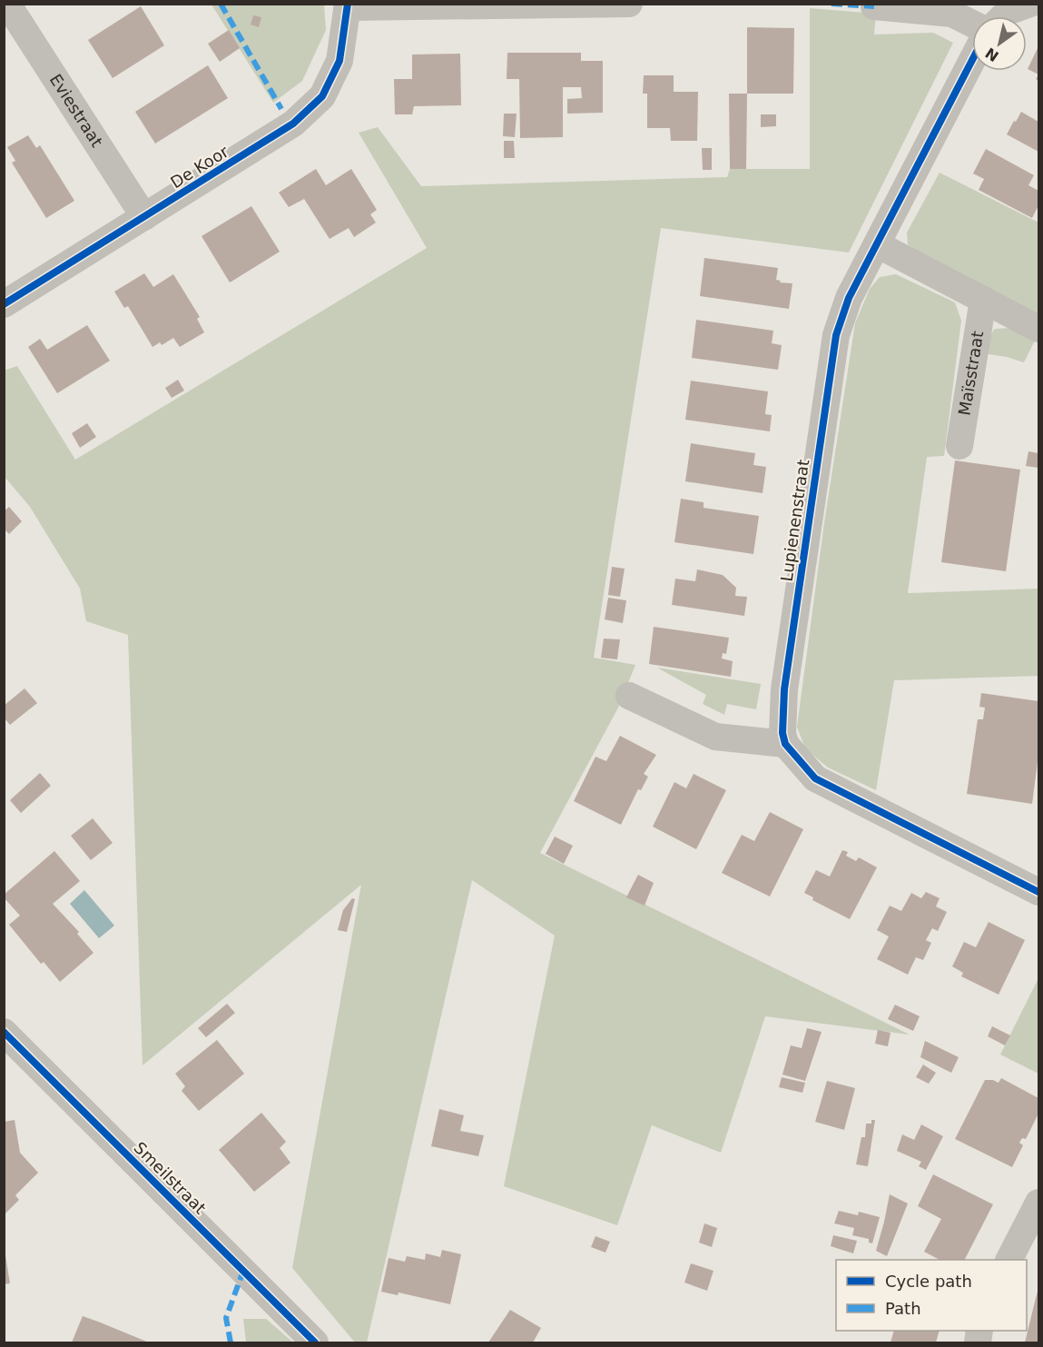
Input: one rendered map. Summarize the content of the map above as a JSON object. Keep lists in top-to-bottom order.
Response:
{
  "streets": {
    "street": [
      "Eviestraat",
      "De Koor",
      "Maïsstraat",
      "Lupienenstraat",
      "Smeilstraat"
    ]
  },
  "crossings": [
    ["Eviestraat", "De Koor"]
  ],
  "legend": ["Cycle path", "Path"],
  "north": "bottom left"
}
